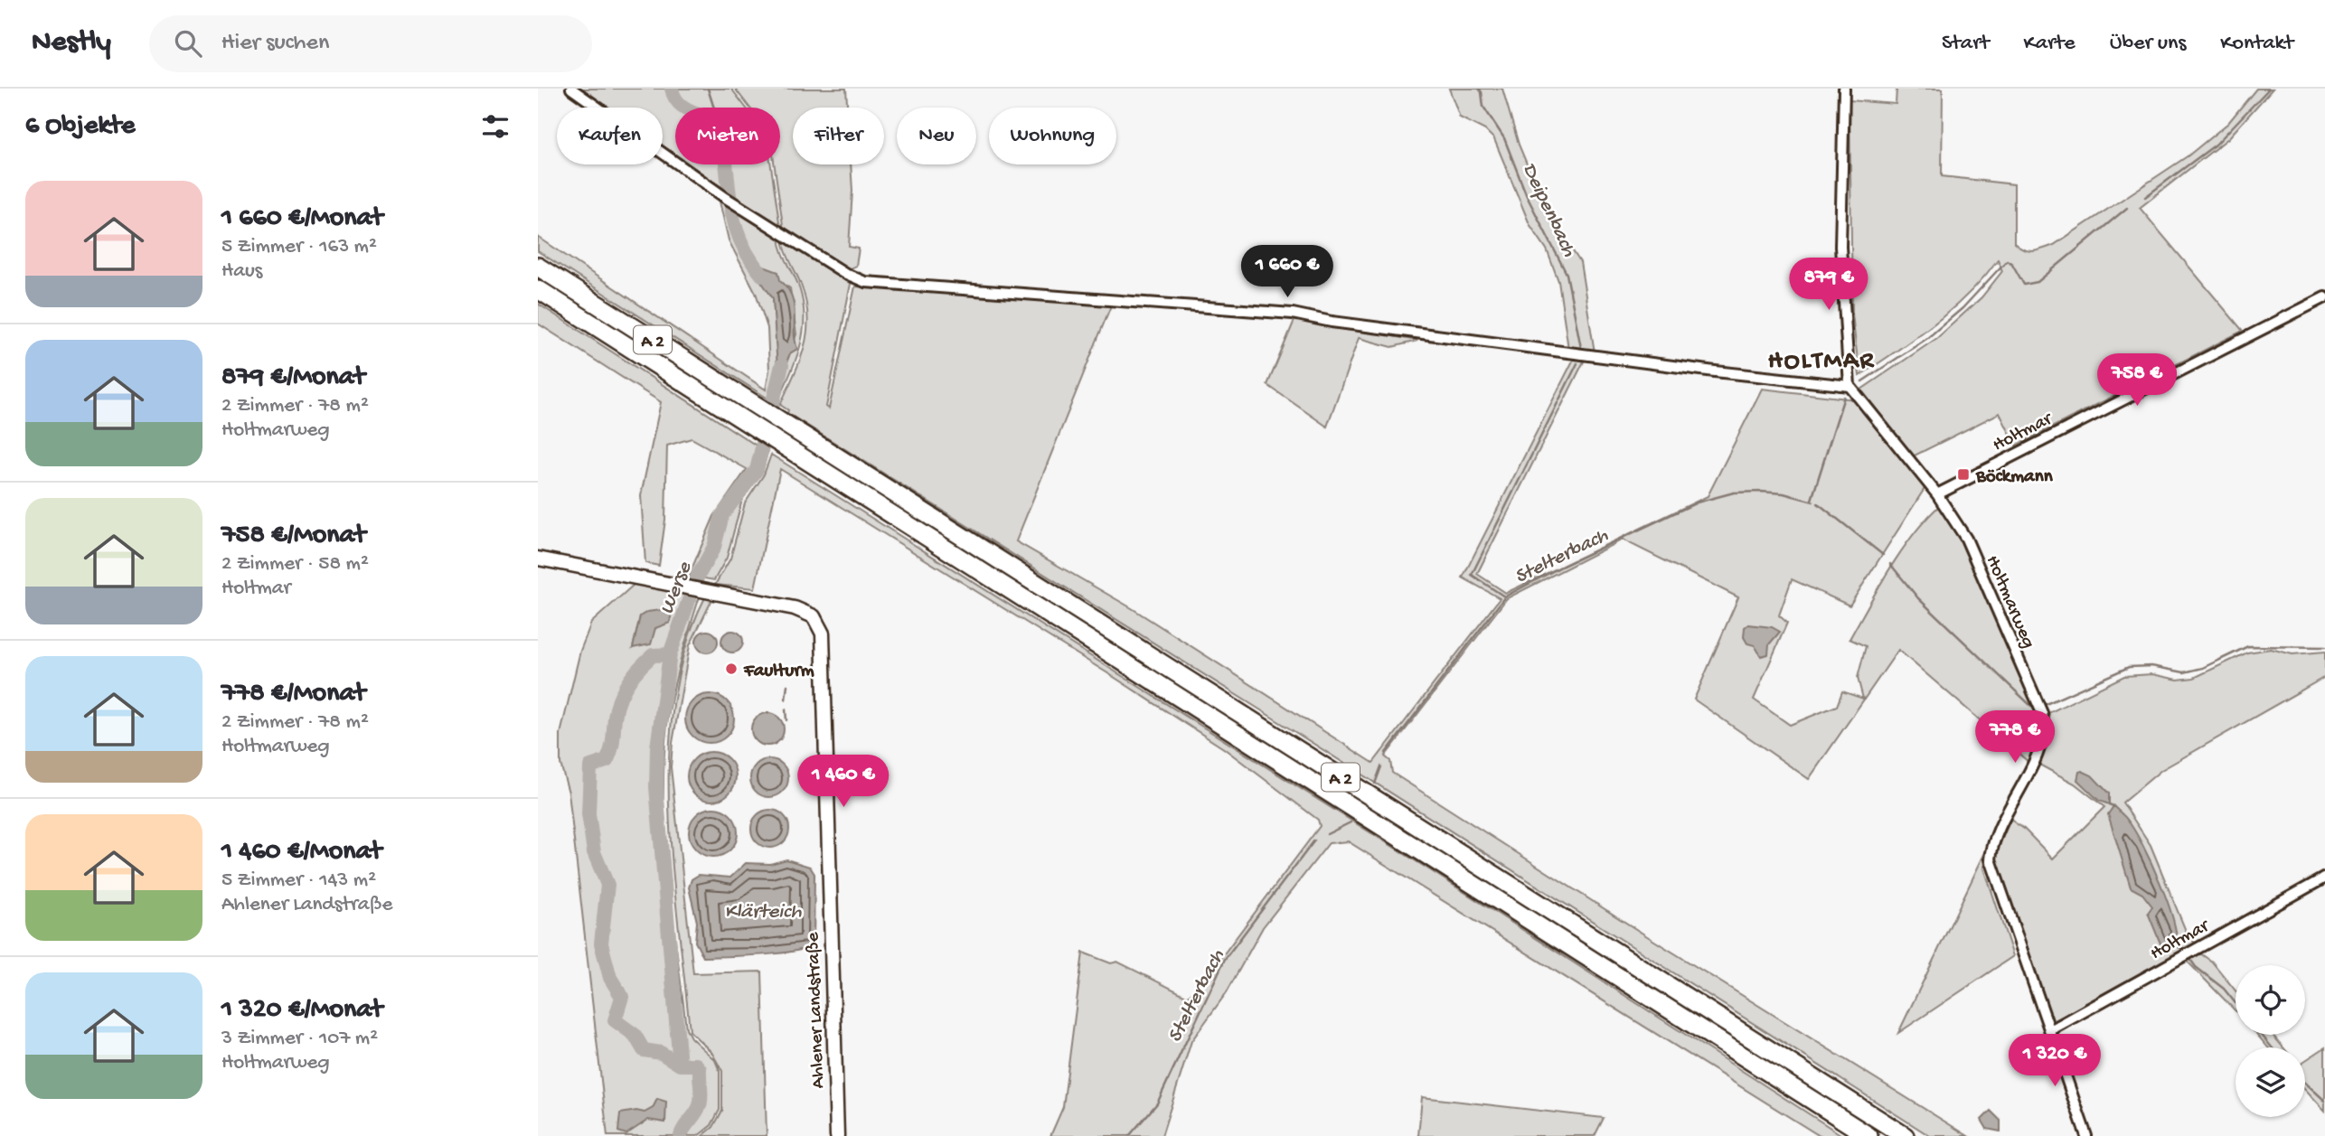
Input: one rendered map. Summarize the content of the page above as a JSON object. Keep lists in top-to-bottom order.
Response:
{
  "streets": {
    "highway": ["A 2"],
    "street": ["Holtmar", "Holtmarweg", "Ahlener Landstraße"]
  },
  "crossings": [
    ["Holtmar", "Holtmarweg"]
  ],
  "districts": ["HOLTMAR"],
  "water": [
    "Deipenbach",
    "Stelterbach",
    "Werse",
    "Klärteich"
  ],
  "places": {
    "transit": ["Böckmann"],
    "other": ["Faulturm"]
  },
  "page": {
    "header": "Nestly",
    "search": "Hier suchen",
    "nav": [
      "Start",
      "Karte",
      "Über uns",
      "Kontakt"
    ],
    "heading": "6 Objekte",
    "chip": [
      "Kaufen",
      "Mieten",
      "Filter",
      "Neu",
      "Wohnung"
    ],
    "list": [
      {
        "name": "1 660 €/Monat",
        "note": "5 Zimmer · 163 m² · Haus"
      },
      {
        "name": "879 €/Monat",
        "note": "2 Zimmer · 78 m² · Holtmarweg"
      },
      {
        "name": "758 €/Monat",
        "note": "2 Zimmer · 58 m² · Holtmar"
      },
      {
        "name": "778 €/Monat",
        "note": "2 Zimmer · 78 m² · Holtmarweg"
      },
      {
        "name": "1 460 €/Monat",
        "note": "5 Zimmer · 143 m² · Ahlener Landstraße"
      },
      {
        "name": "1 320 €/Monat",
        "note": "3 Zimmer · 107 m² · Holtmarweg"
      }
    ],
    "price": [
      "1 660 €",
      "879 €",
      "758 €",
      "778 €",
      "1 460 €",
      "1 320 €"
    ]
  }
}
